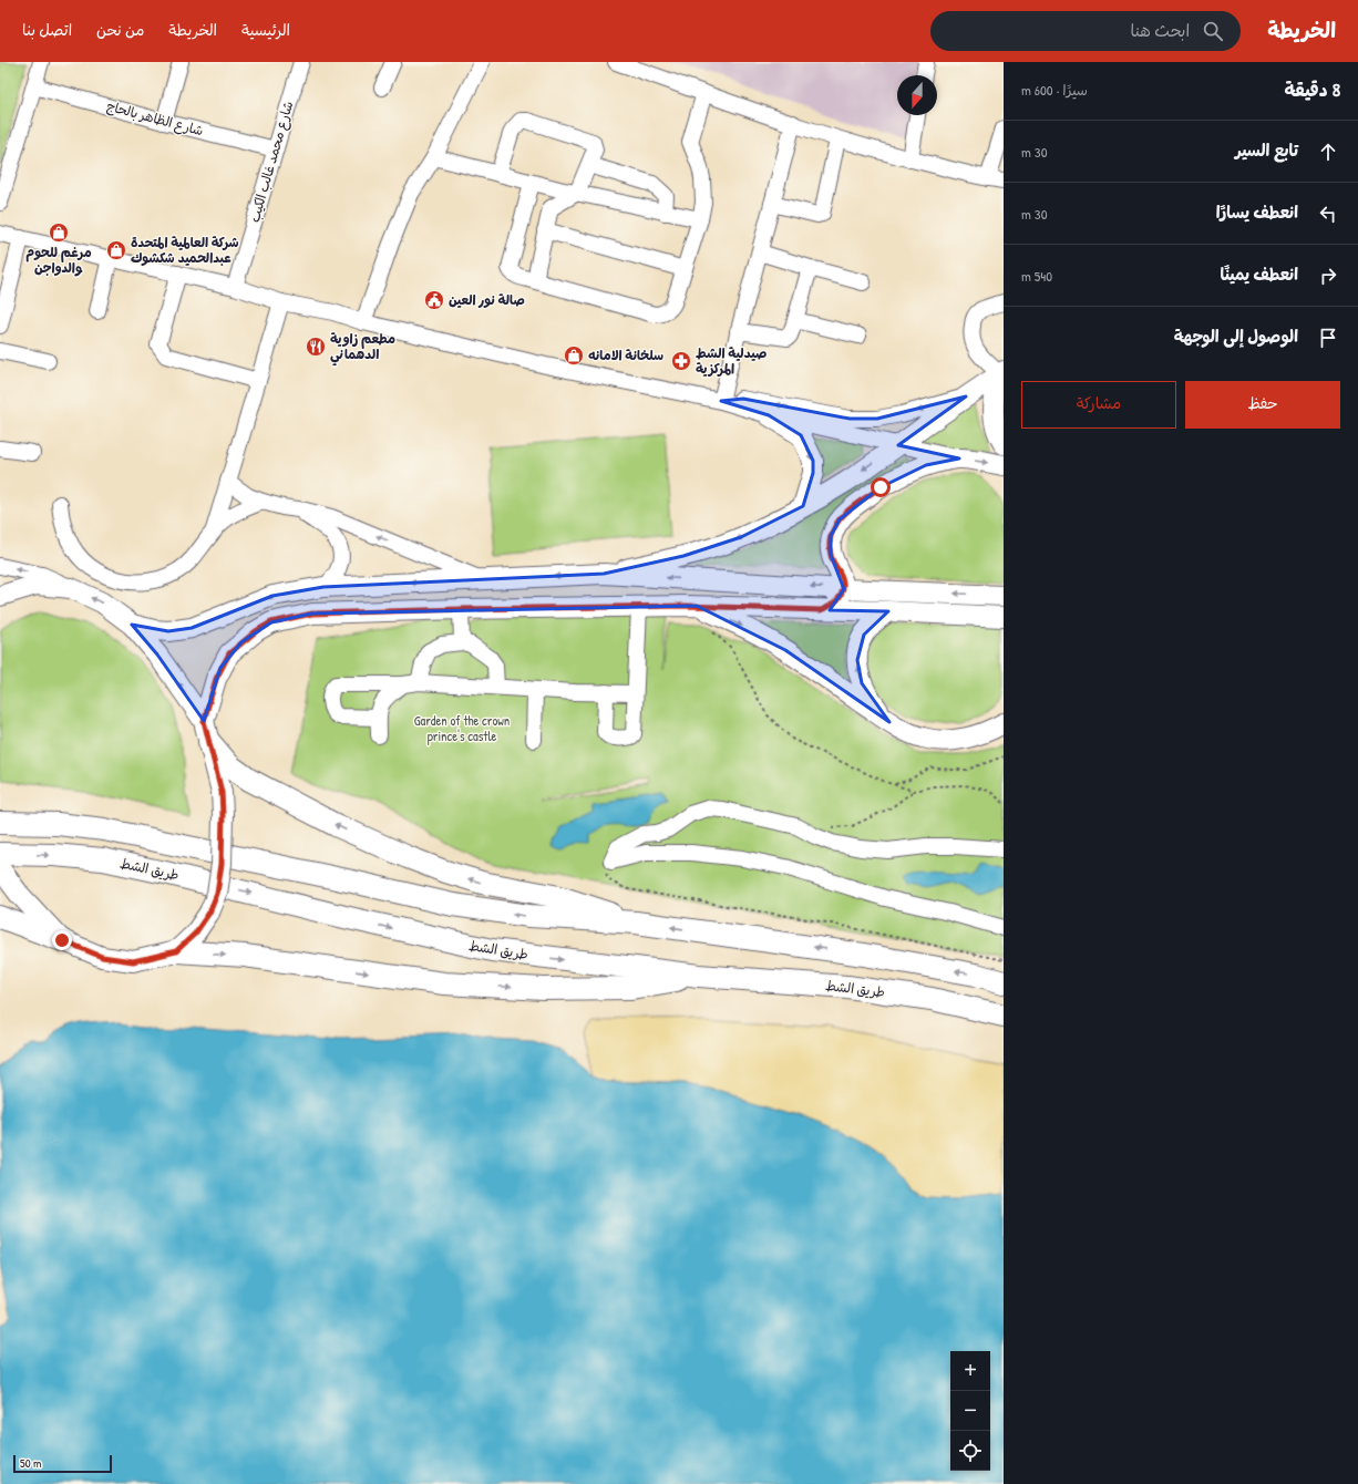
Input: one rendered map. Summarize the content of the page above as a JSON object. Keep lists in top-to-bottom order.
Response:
{
  "streets": {
    "highway": ["طريق الشط"],
    "street": ["شارع الظاهر بالحاج", "شارع محمد غالب الكيب"]
  },
  "crossings": [
    ["شارع الظاهر بالحاج", "شارع محمد غالب الكيب"]
  ],
  "parks": ["Garden of the crown prince's castle"],
  "places": {
    "shop": ["مرغم للحوم والدواجن", "شركة العالمية المتحدة عبدالحميد شكشوك", "سلخانة الامانه"],
    "public building": ["صالة نور العين"],
    "restaurant": ["مطعم زاوية الدهماني"],
    "pharmacy": ["صيدلية الشط المركزية"]
  },
  "scale_bar": "50 m",
  "north": "bottom",
  "page": {
    "header": "الخريطة",
    "search": "ابحث هنا",
    "nav": [
      "الرئيسية",
      "الخريطة",
      "من نحن",
      "اتصل بنا"
    ],
    "heading": ["8 دقيقة", "سيرًا · 600 m"],
    "list": [
      ["تابع السير", "30 m"],
      ["انعطف يسارًا", "30 m"],
      ["انعطف يمينًا", "540 m"],
      "الوصول إلى الوجهة"
    ],
    "buttons": ["حفظ", "مشاركة"],
    "map_buttons": ["+", "−"],
    "scale": "50 m"
  }
}
